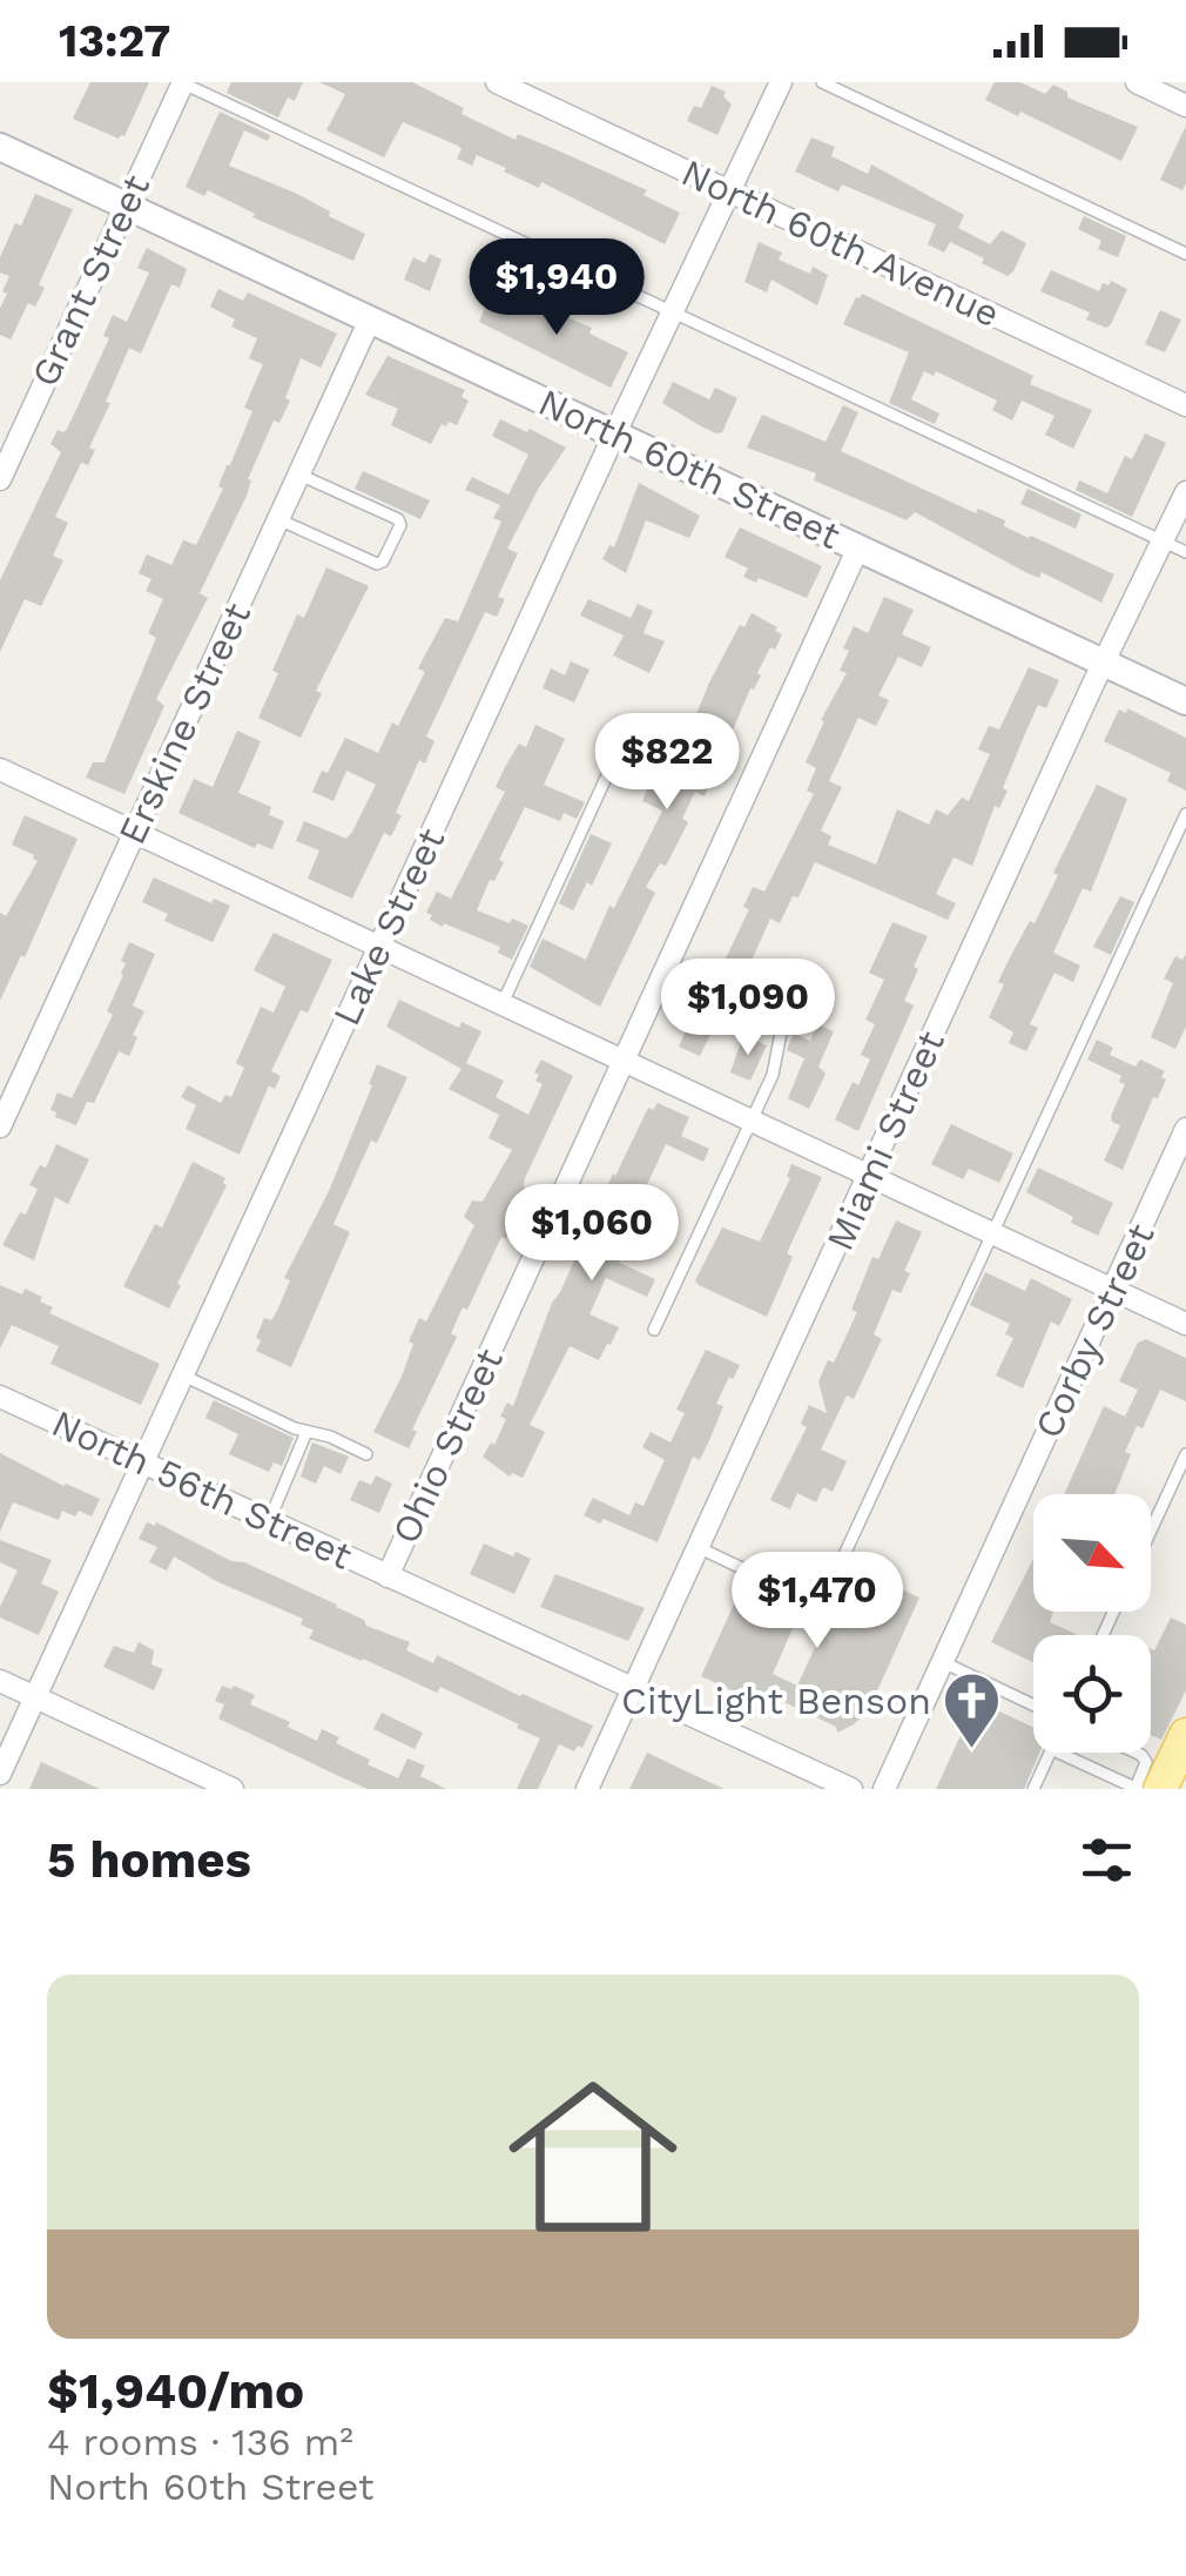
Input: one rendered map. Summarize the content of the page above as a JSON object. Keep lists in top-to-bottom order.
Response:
{
  "streets": {
    "street": [
      "North 60th Avenue",
      "Grant Street",
      "North 60th Street",
      "Erskine Street",
      "Lake Street",
      "Miami Street",
      "Corby Street",
      "Ohio Street",
      "North 56th Street"
    ]
  },
  "crossings": [
    ["North 60th Avenue", "Lake Street"],
    ["Grant Street", "North 60th Street"],
    ["North 60th Street", "Erskine Street"],
    ["North 60th Street", "Lake Street"],
    ["North 60th Street", "Miami Street"],
    ["North 60th Street", "Ohio Street"],
    ["Lake Street", "North 56th Street"],
    ["Miami Street", "North 56th Street"],
    ["Ohio Street", "North 56th Street"]
  ],
  "places": {
    "church": ["CityLight Benson"]
  },
  "north": "bottom right",
  "page": {
    "status": "13:27",
    "price": [
      "$1,940",
      "$822",
      "$1,090",
      "$1,060",
      "$1,470"
    ],
    "heading": "5 homes",
    "list": [
      {
        "name": "$1,940/mo",
        "note": "4 rooms · 136 m² · North 60th Street"
      }
    ]
  }
}
